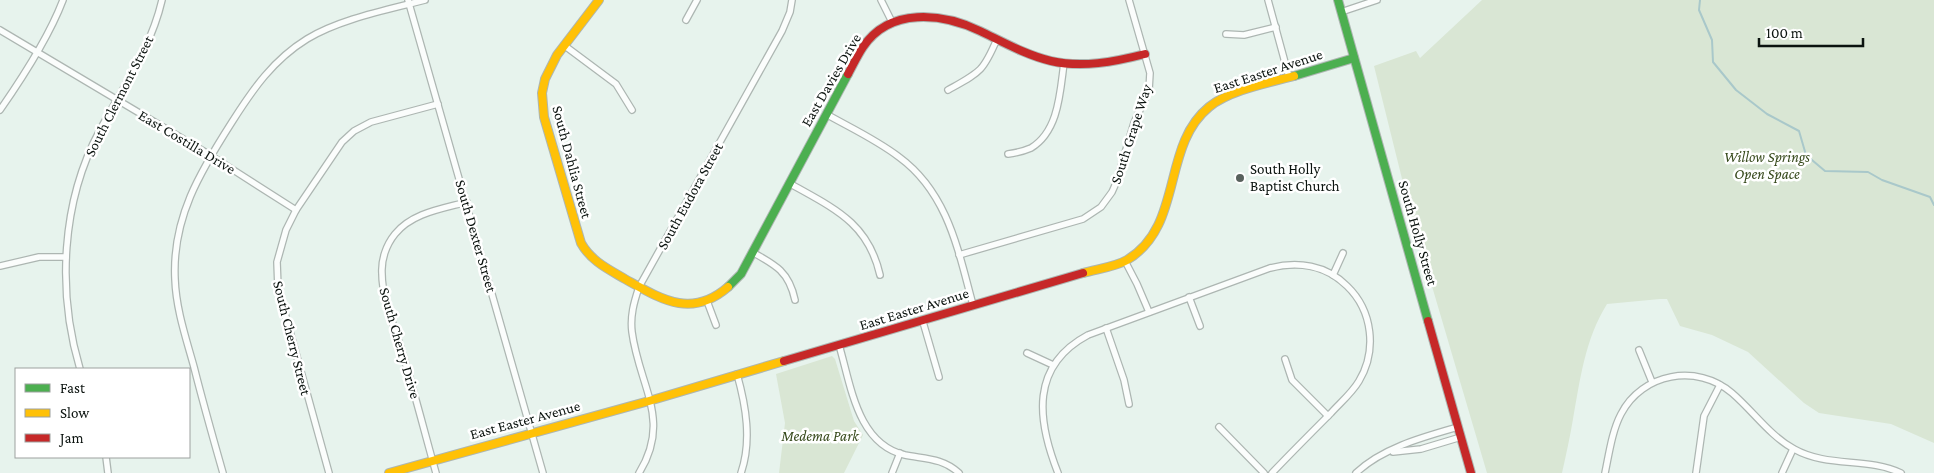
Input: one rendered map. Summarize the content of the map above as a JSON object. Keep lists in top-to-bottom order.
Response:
{
  "streets": {
    "street": [
      "East Easter Avenue",
      "East Davies Drive",
      "South Clermont Street",
      "South Grape Way",
      "East Costilla Drive",
      "South Dahlia Street",
      "South Eudora Street",
      "South Holly Street",
      "South Dexter Street",
      "South Cherry Street",
      "South Cherry Drive"
    ]
  },
  "crossings": [
    ["East Easter Avenue", "South Eudora Street"],
    ["East Easter Avenue", "South Holly Street"],
    ["East Easter Avenue", "South Dexter Street"],
    ["East Easter Avenue", "South Cherry Drive"],
    ["East Davies Drive", "South Grape Way"],
    ["East Davies Drive", "South Dahlia Street"],
    ["East Davies Drive", "South Eudora Street"],
    ["South Clermont Street", "East Costilla Drive"],
    ["East Costilla Drive", "South Cherry Street"],
    ["South Dahlia Street", "South Eudora Street"],
    ["South Dexter Street", "South Cherry Street"],
    ["South Dexter Street", "South Cherry Drive"]
  ],
  "parks": ["Willow Springs Open Space", "Medema Park"],
  "places": ["South Holly Baptist Church"],
  "legend": ["Fast", "Slow", "Jam"],
  "scale_bar": "100 m"
}
